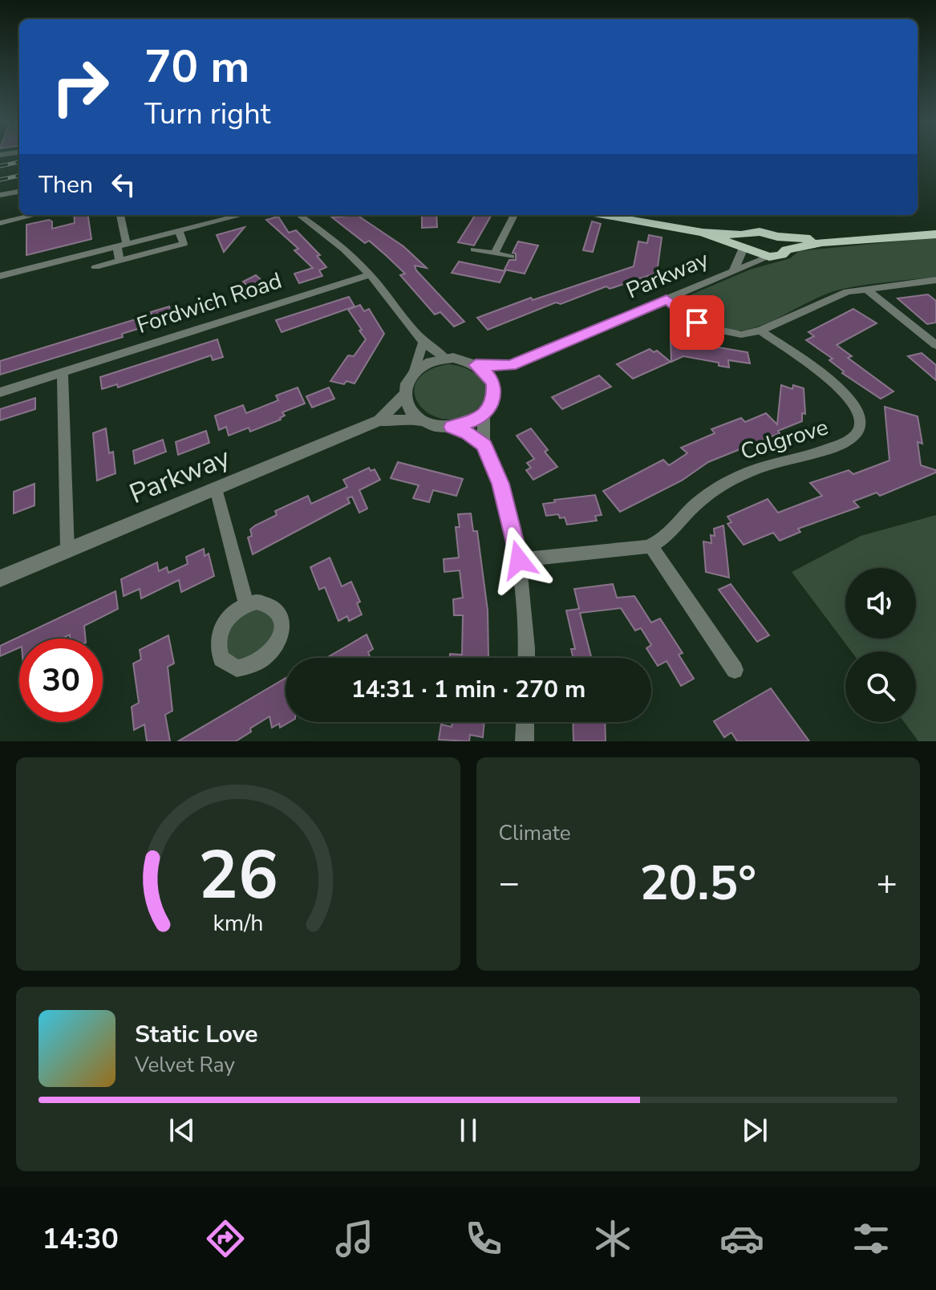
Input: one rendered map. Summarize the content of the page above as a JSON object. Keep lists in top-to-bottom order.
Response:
{
  "streets": {
    "street": ["Parkway", "Fordwich Road", "Colgrove"]
  },
  "page": {
    "turn": ["70 m", "Turn right"],
    "then": "Then",
    "limit": "30",
    "trip": "14:31 · 1 min · 270 m",
    "tile": "Climate",
    "heat": ["−", "20.5°", "+"],
    "song": ["Static Love", "Velvet Ray"],
    "tabs": "14:30",
    "gauge": ["26", "km/h"]
  }
}
